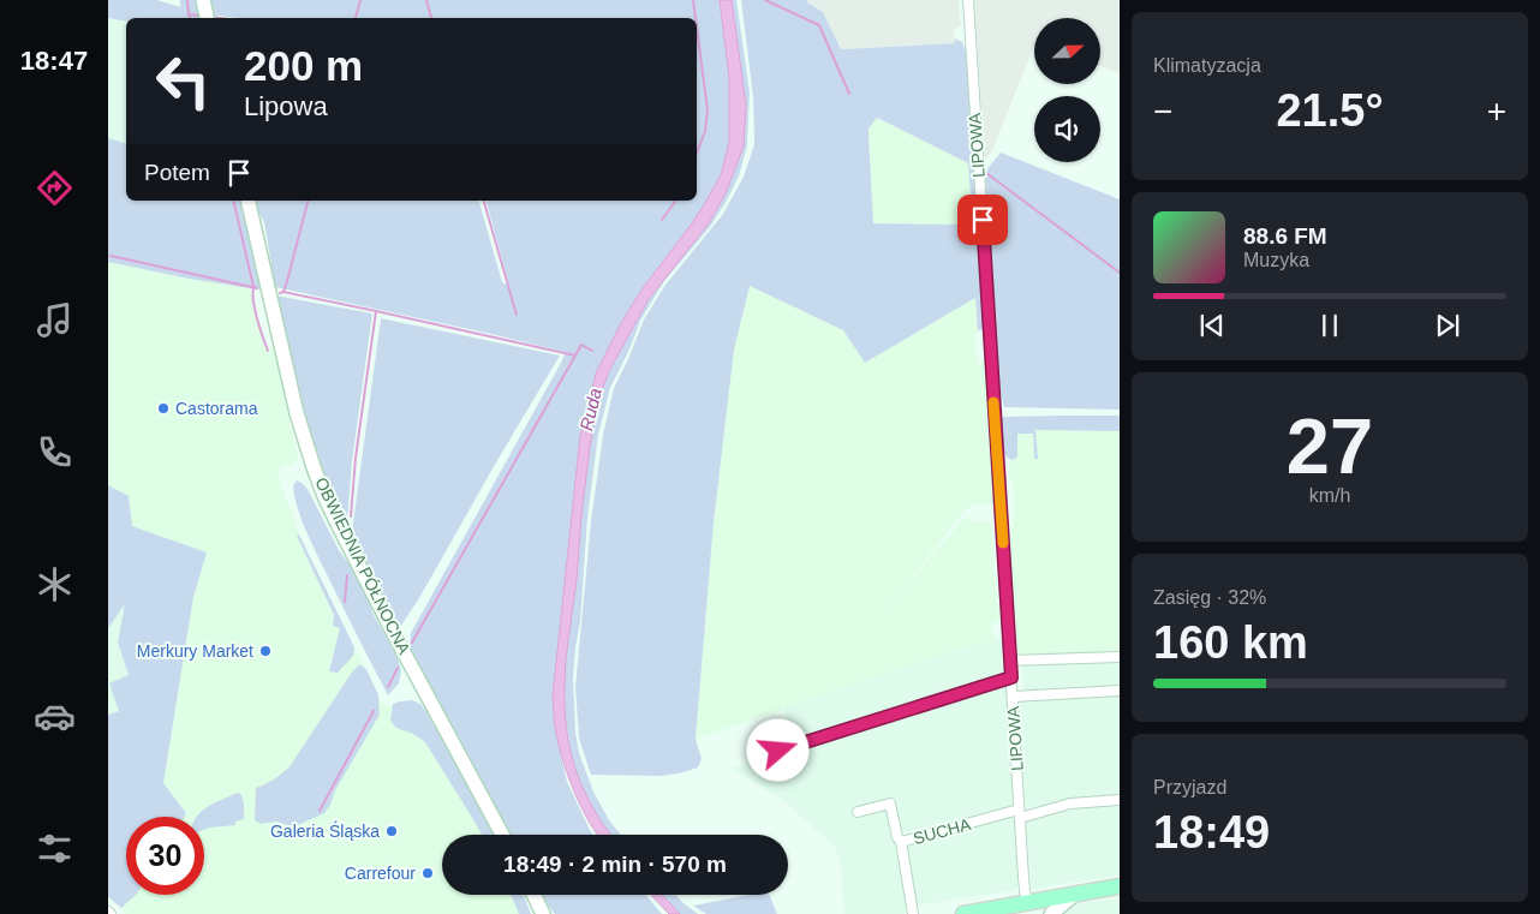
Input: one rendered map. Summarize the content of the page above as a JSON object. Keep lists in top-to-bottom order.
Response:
{
  "streets": {
    "main road": ["OBWIEDNIA PÓŁNOCNA"],
    "street": ["LIPOWA", "SUCHA"]
  },
  "crossings": [
    ["LIPOWA", "SUCHA"]
  ],
  "water": ["Ruda"],
  "places": [
    "Castorama",
    "Merkury Market",
    "Galeria Śląska",
    "Carrefour"
  ],
  "north": "right",
  "page": {
    "tabs": "18:47",
    "tile": [
      "Klimatyzacja",
      ["27", "km/h"],
      ["Zasięg · 32%", "160 km"],
      ["Przyjazd", "18:49"]
    ],
    "turn": ["200 m", "Lipowa"],
    "heat": ["−", "21.5°", "+"],
    "then": "Potem",
    "song": ["88.6 FM", "Muzyka"],
    "limit": "30",
    "trip": "18:49 · 2 min · 570 m"
  }
}
